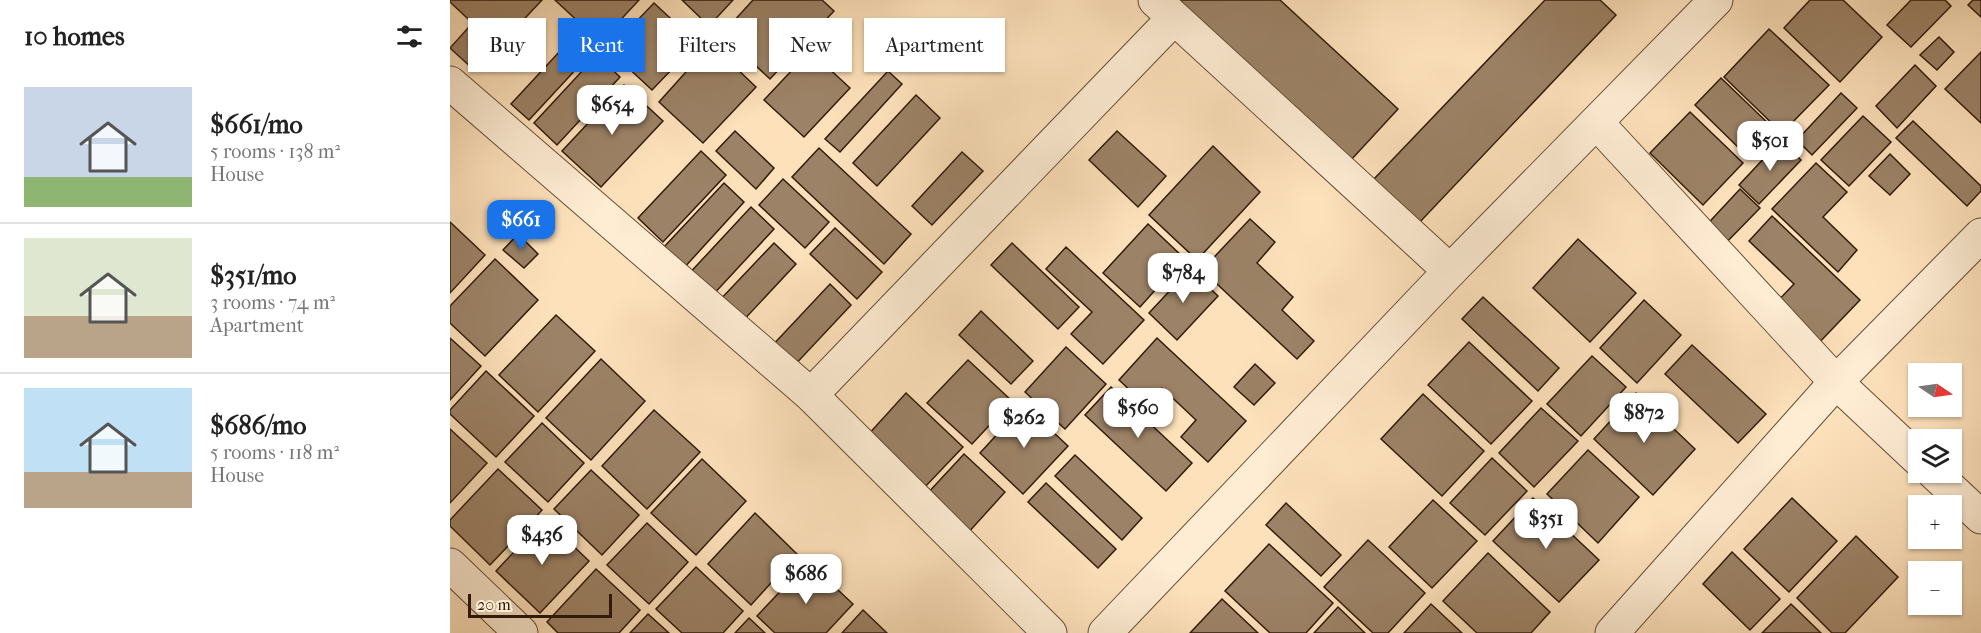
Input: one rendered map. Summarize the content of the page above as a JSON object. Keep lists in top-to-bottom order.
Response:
{
  "scale_bar": "20 m",
  "north": "right",
  "page": {
    "heading": "10 homes",
    "chip": [
      "Buy",
      "Rent",
      "Filters",
      "New",
      "Apartment"
    ],
    "list": [
      {
        "name": "$661/mo",
        "note": "5 rooms · 138 m² · House"
      },
      {
        "name": "$351/mo",
        "note": "3 rooms · 74 m² · Apartment"
      },
      {
        "name": "$686/mo",
        "note": "5 rooms · 118 m² · House"
      }
    ],
    "price": [
      "$654",
      "$501",
      "$661",
      "$784",
      "$560",
      "$872",
      "$262",
      "$351",
      "$436",
      "$686"
    ],
    "map_buttons": ["+", "−"],
    "scale": "20 m"
  }
}
